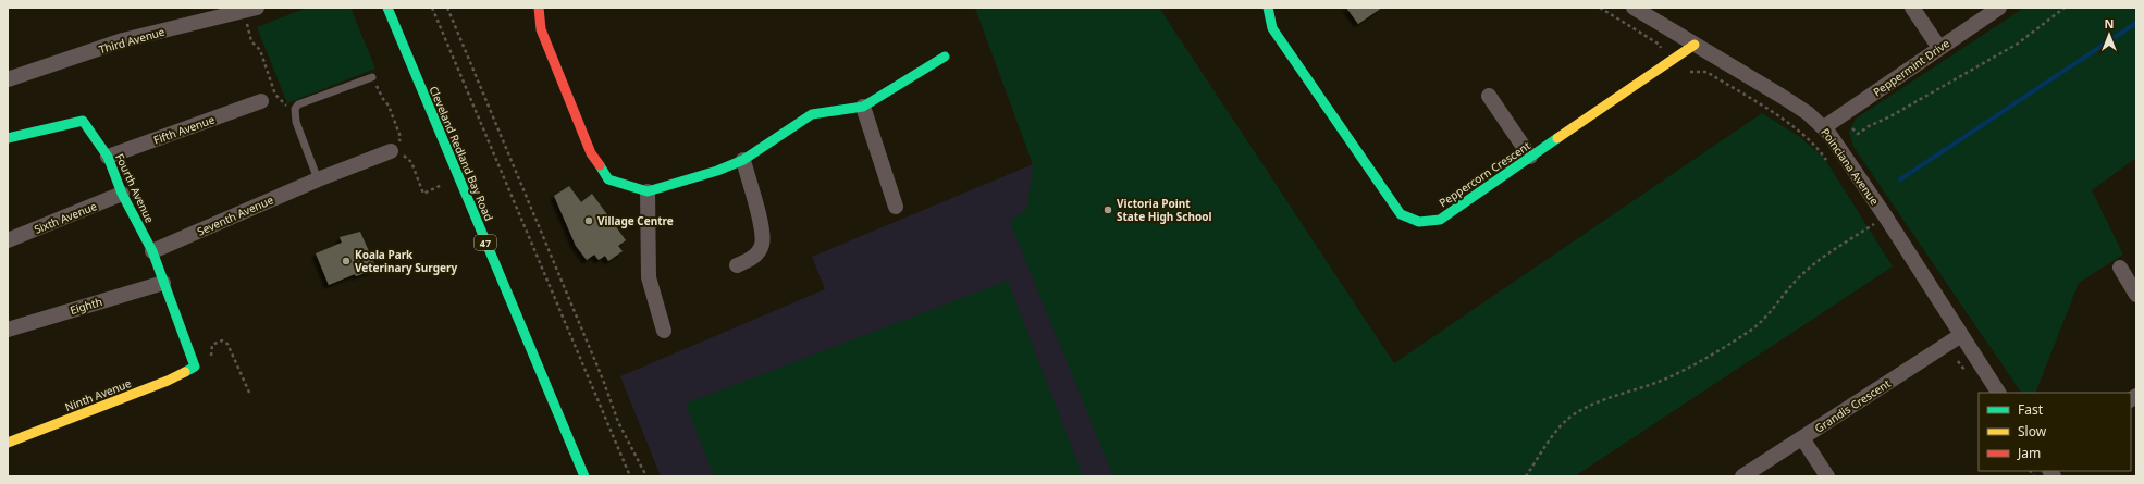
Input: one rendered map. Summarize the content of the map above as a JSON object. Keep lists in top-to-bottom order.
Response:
{
  "streets": {
    "main road": [
      "Cleveland Redland Bay Road",
      "Peppercorn Crescent",
      "Fourth Avenue",
      "47",
      "Ninth Avenue"
    ],
    "street": [
      "Third Avenue",
      "Peppermint Drive",
      "Fifth Avenue",
      "Poinciana Avenue",
      "Seventh Avenue",
      "Sixth Avenue",
      "Eighth",
      "Grandis Crescent"
    ]
  },
  "crossings": [
    ["Peppermint Drive", "Poinciana Avenue"],
    ["Fifth Avenue", "Fourth Avenue"],
    ["Poinciana Avenue", "Peppercorn Crescent"],
    ["Poinciana Avenue", "Grandis Crescent"],
    ["Fourth Avenue", "Seventh Avenue"],
    ["Fourth Avenue", "Sixth Avenue"],
    ["Fourth Avenue", "Eighth"],
    ["Fourth Avenue", "Ninth Avenue"]
  ],
  "places": ["Victoria Point State High School", "Village Centre", "Koala Park Veterinary Surgery"],
  "legend": ["Fast", "Slow", "Jam"],
  "north": "top"
}
